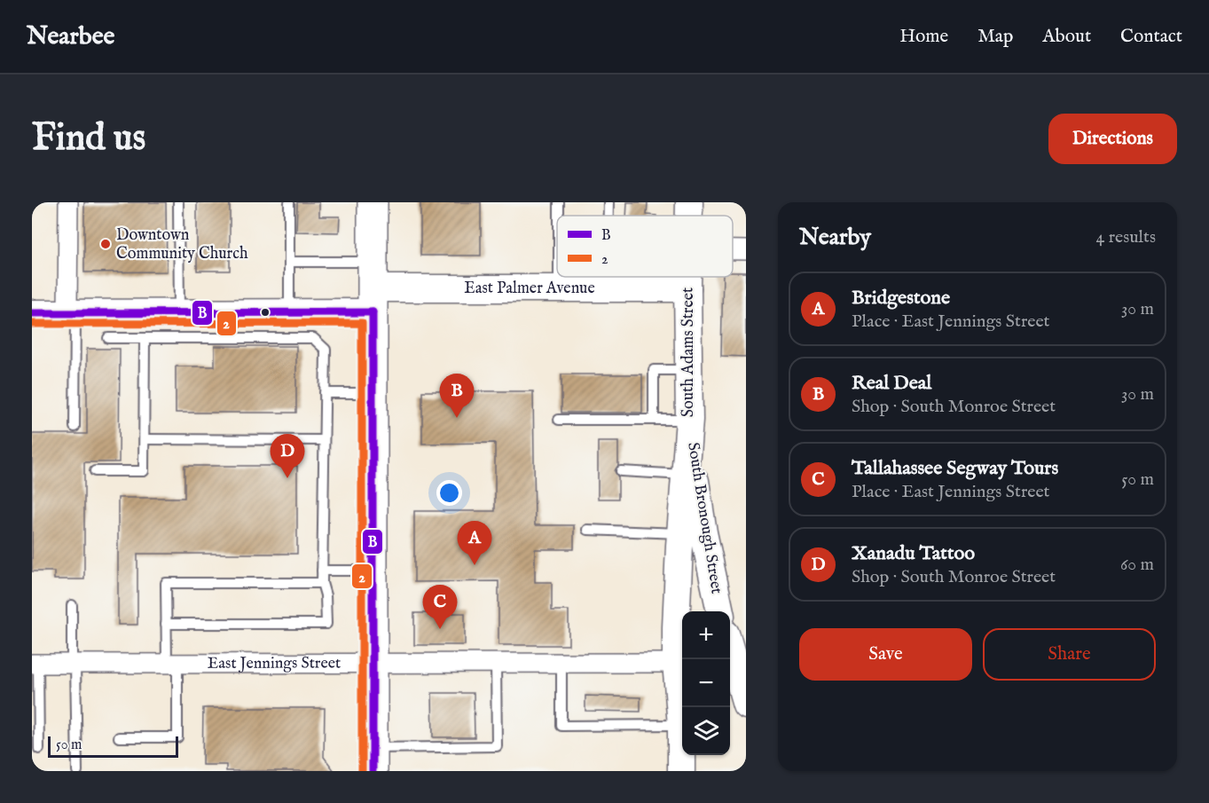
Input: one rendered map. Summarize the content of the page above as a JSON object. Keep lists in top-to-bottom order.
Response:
{
  "streets": {
    "street": [
      "East Palmer Avenue",
      "South Adams Street",
      "South Bronough Street",
      "East Jennings Street"
    ]
  },
  "crossings": [
    ["East Palmer Avenue", "South Adams Street"],
    ["South Adams Street", "South Bronough Street"],
    ["South Adams Street", "East Jennings Street"]
  ],
  "places": ["Downtown Community Church"],
  "lines": ["transit line B", "transit line 2"],
  "legend": ["B", "2"],
  "scale_bar": "50 m",
  "page": {
    "header": "Nearbee",
    "nav": [
      "Home",
      "Map",
      "About",
      "Contact"
    ],
    "buttons": [
      "Directions",
      ["Save", "Share"]
    ],
    "title": "Find us",
    "heading": ["Nearby", "4 results"],
    "list": [
      {
        "mark": "A",
        "name": "Bridgestone",
        "note": "Place · East Jennings Street",
        "value": "30 m"
      },
      {
        "mark": "B",
        "name": "Real Deal",
        "note": "Shop · South Monroe Street",
        "value": "30 m"
      },
      {
        "mark": "C",
        "name": "Tallahassee Segway Tours",
        "note": "Place · East Jennings Street",
        "value": "50 m"
      },
      {
        "mark": "D",
        "name": "Xanadu Tattoo",
        "note": "Shop · South Monroe Street",
        "value": "60 m"
      }
    ],
    "pins": [
      "B",
      "D",
      "A",
      "C"
    ],
    "map_buttons": ["+", "−"],
    "scale": "50 m"
  }
}
